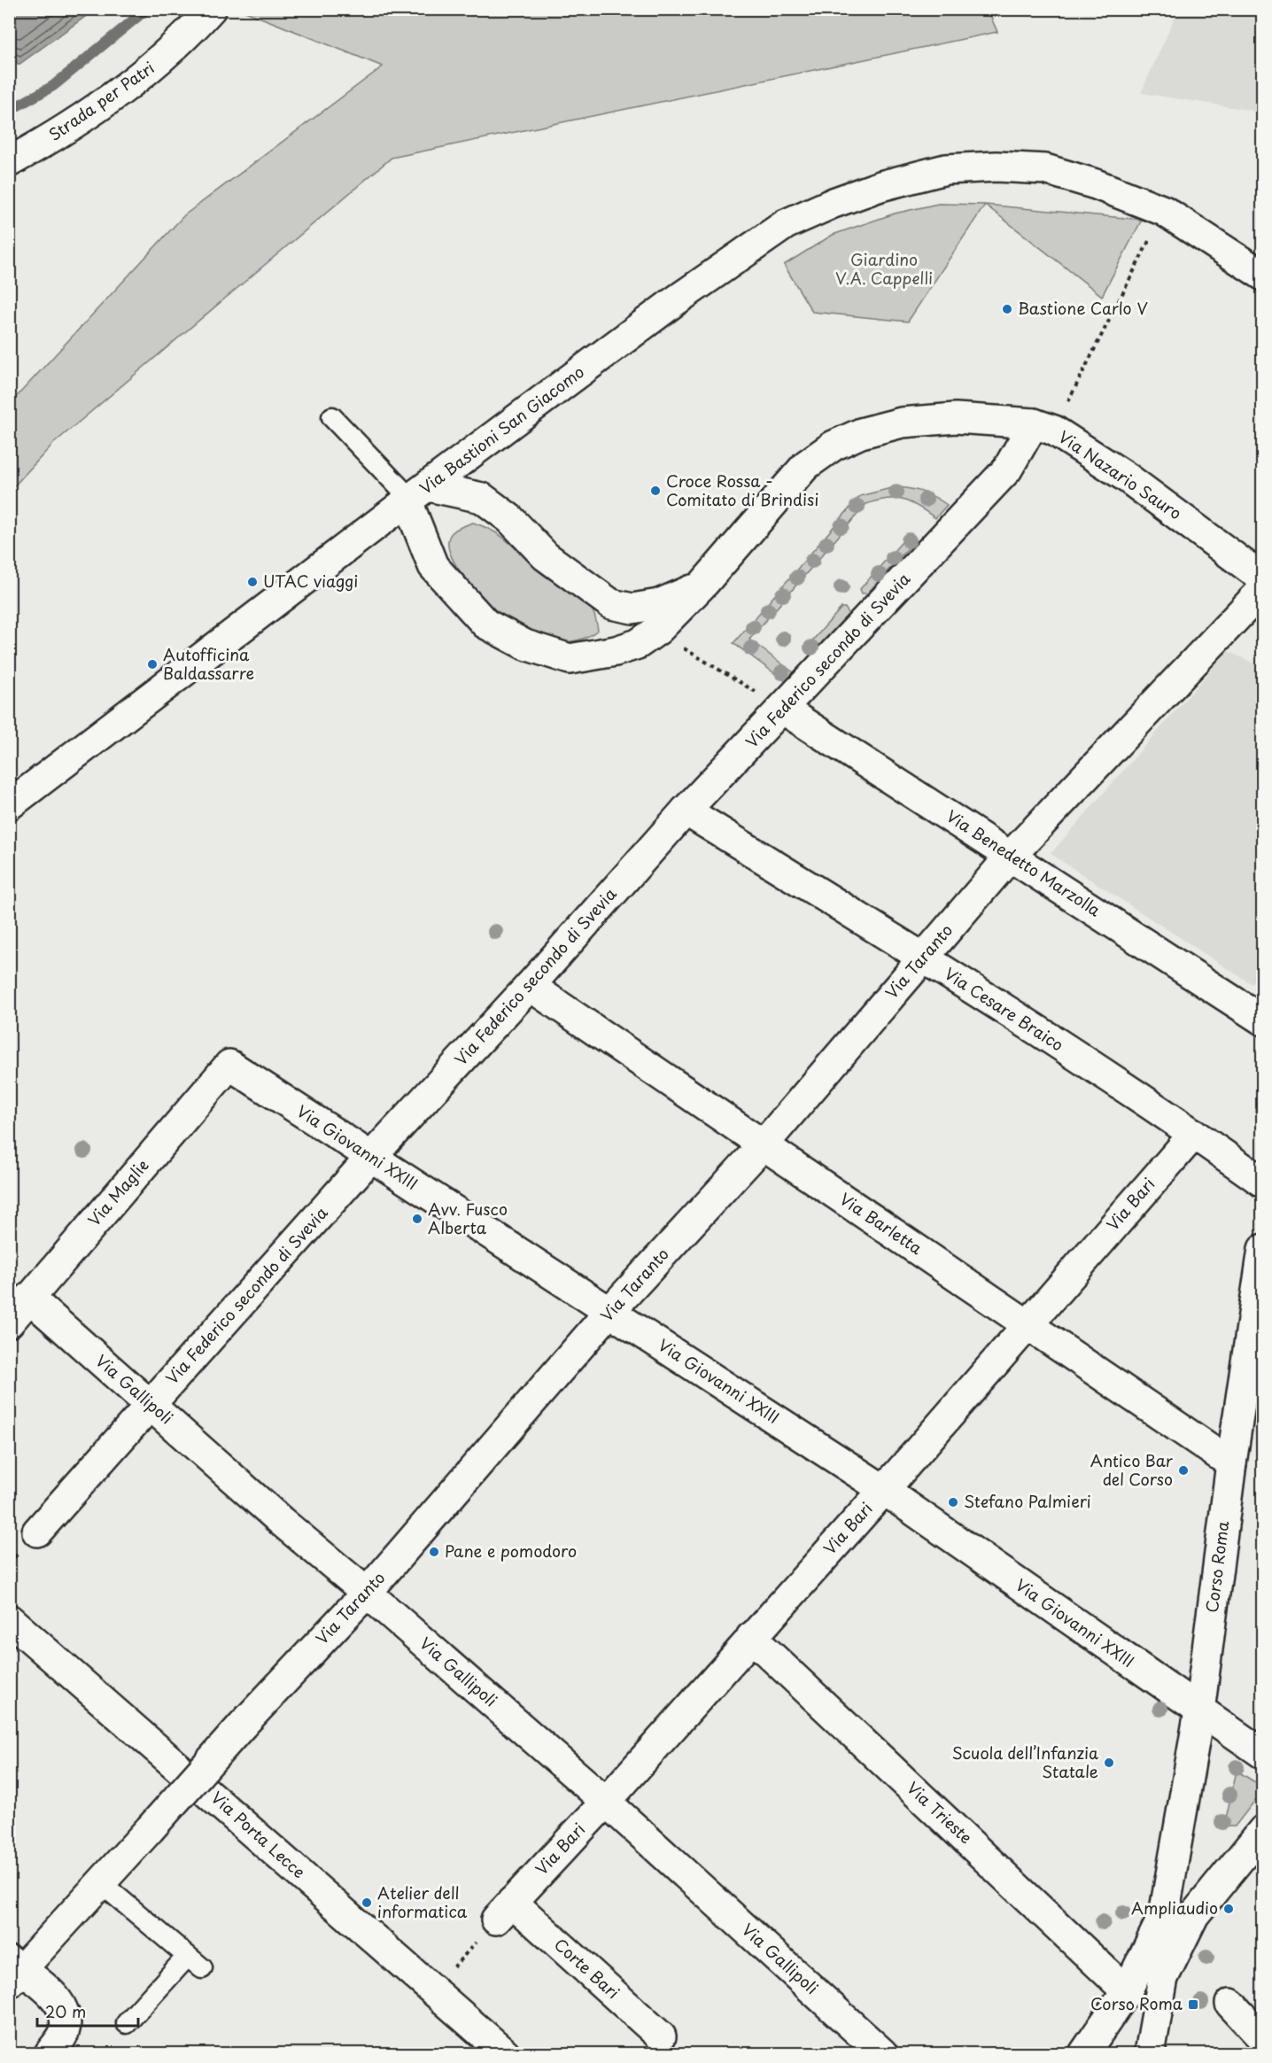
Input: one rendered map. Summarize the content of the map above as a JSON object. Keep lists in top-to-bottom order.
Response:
{
  "streets": {
    "street": [
      "Strada per Patri",
      "Via Bastioni San Giacomo",
      "Via Nazario Sauro",
      "Via Federico secondo di Svevia",
      "Via Benedetto Marzolla",
      "Via Taranto",
      "Via Cesare Braico",
      "Via Giovanni XXIII",
      "Via Maglie",
      "Via Bari",
      "Via Barletta",
      "Via Gallipoli",
      "Corso Roma",
      "Via Trieste",
      "Via Porta Lecce",
      "Corte Bari"
    ]
  },
  "crossings": [
    ["Via Bastioni San Giacomo", "Via Nazario Sauro"],
    ["Via Nazario Sauro", "Via Federico secondo di Svevia"],
    ["Via Federico secondo di Svevia", "Via Benedetto Marzolla"],
    ["Via Federico secondo di Svevia", "Via Cesare Braico"],
    ["Via Federico secondo di Svevia", "Via Giovanni XXIII"],
    ["Via Federico secondo di Svevia", "Via Barletta"],
    ["Via Federico secondo di Svevia", "Via Gallipoli"],
    ["Via Benedetto Marzolla", "Via Taranto"],
    ["Via Taranto", "Via Cesare Braico"],
    ["Via Taranto", "Via Giovanni XXIII"],
    ["Via Taranto", "Via Barletta"],
    ["Via Taranto", "Via Gallipoli"],
    ["Via Cesare Braico", "Via Bari"],
    ["Via Giovanni XXIII", "Via Maglie"],
    ["Via Giovanni XXIII", "Via Bari"],
    ["Via Giovanni XXIII", "Corso Roma"],
    ["Via Maglie", "Via Gallipoli"],
    ["Via Bari", "Via Barletta"],
    ["Via Bari", "Via Gallipoli"],
    ["Via Bari", "Via Trieste"],
    ["Via Bari", "Corte Bari"],
    ["Via Barletta", "Corso Roma"],
    ["Corso Roma", "Via Trieste"]
  ],
  "parks": ["Giardino V.A. Cappelli"],
  "places": {
    "other": [
      "Bastione Carlo V",
      "Croce Rossa - Comitato di Brindisi",
      "UTAC viaggi",
      "Autofficina Baldassarre",
      "Avv. Fusco Alberta",
      "Antico Bar del Corso",
      "Stefano Palmieri",
      "Pane e pomodoro",
      "Scuola dell’Infanzia Statale",
      "Atelier dell informatica",
      "Ampliaudio"
    ],
    "transit": ["Corso Roma"]
  },
  "scale_bar": "20 m"
}
